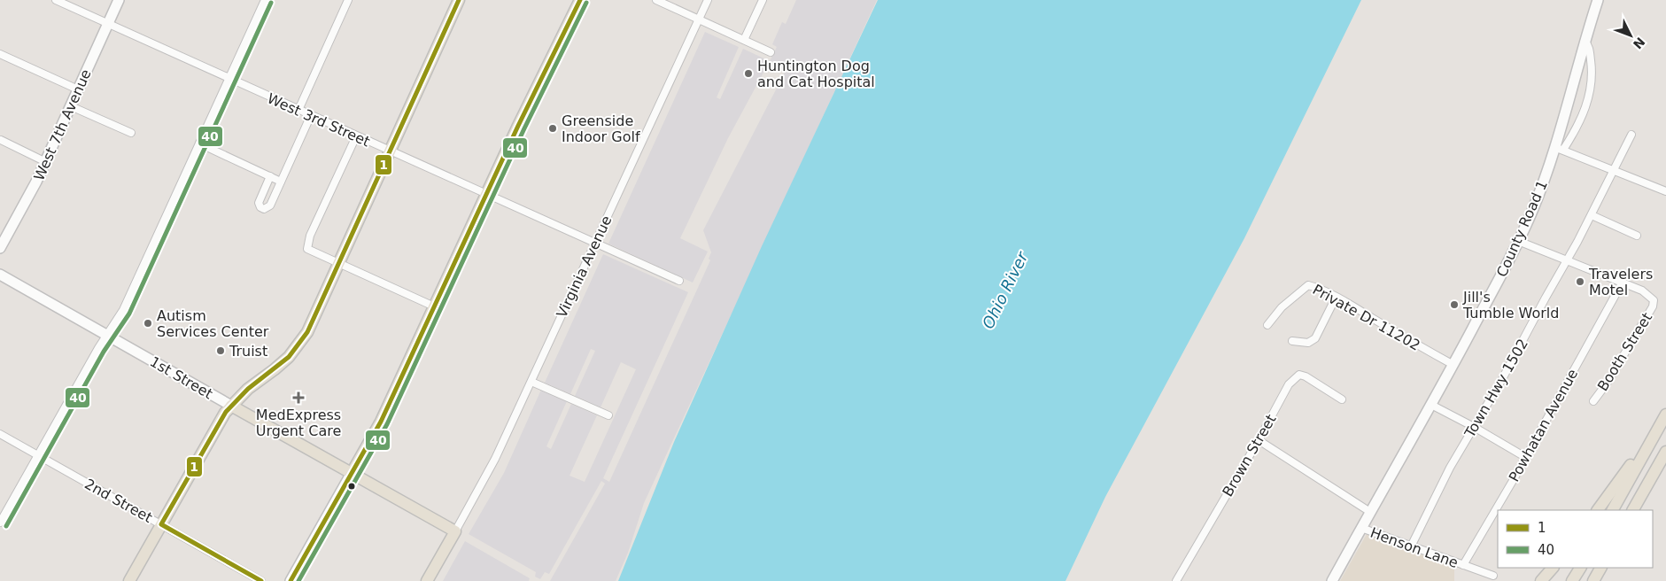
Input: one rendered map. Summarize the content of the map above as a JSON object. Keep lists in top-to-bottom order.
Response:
{
  "streets": {
    "main road": ["1st Street"],
    "street": [
      "West 3rd Street",
      "West 7th Avenue",
      "County Road 1",
      "Virginia Avenue",
      "Private Dr 11202",
      "Booth Street",
      "Town Hwy 1502",
      "Powhatan Avenue",
      "Brown Street",
      "2nd Street",
      "Henson Lane"
    ]
  },
  "crossings": [
    ["West 3rd Street", "West 7th Avenue"],
    ["West 3rd Street", "Virginia Avenue"],
    ["County Road 1", "Private Dr 11202"],
    ["County Road 1", "Henson Lane"],
    ["Virginia Avenue", "1st Street"],
    ["Booth Street", "Powhatan Avenue"],
    ["Town Hwy 1502", "Henson Lane"],
    ["Powhatan Avenue", "Henson Lane"]
  ],
  "water": ["Ohio River"],
  "places": {
    "other": [
      "Huntington Dog and Cat Hospital",
      "Greenside Indoor Golf",
      "Travelers Motel",
      "Jill's Tumble World",
      "Autism Services Center",
      "Truist"
    ],
    "health": ["MedExpress Urgent Care"]
  },
  "lines": ["transit line 1", "transit line 40"],
  "legend": ["1", "40"],
  "north": "bottom right"
}
